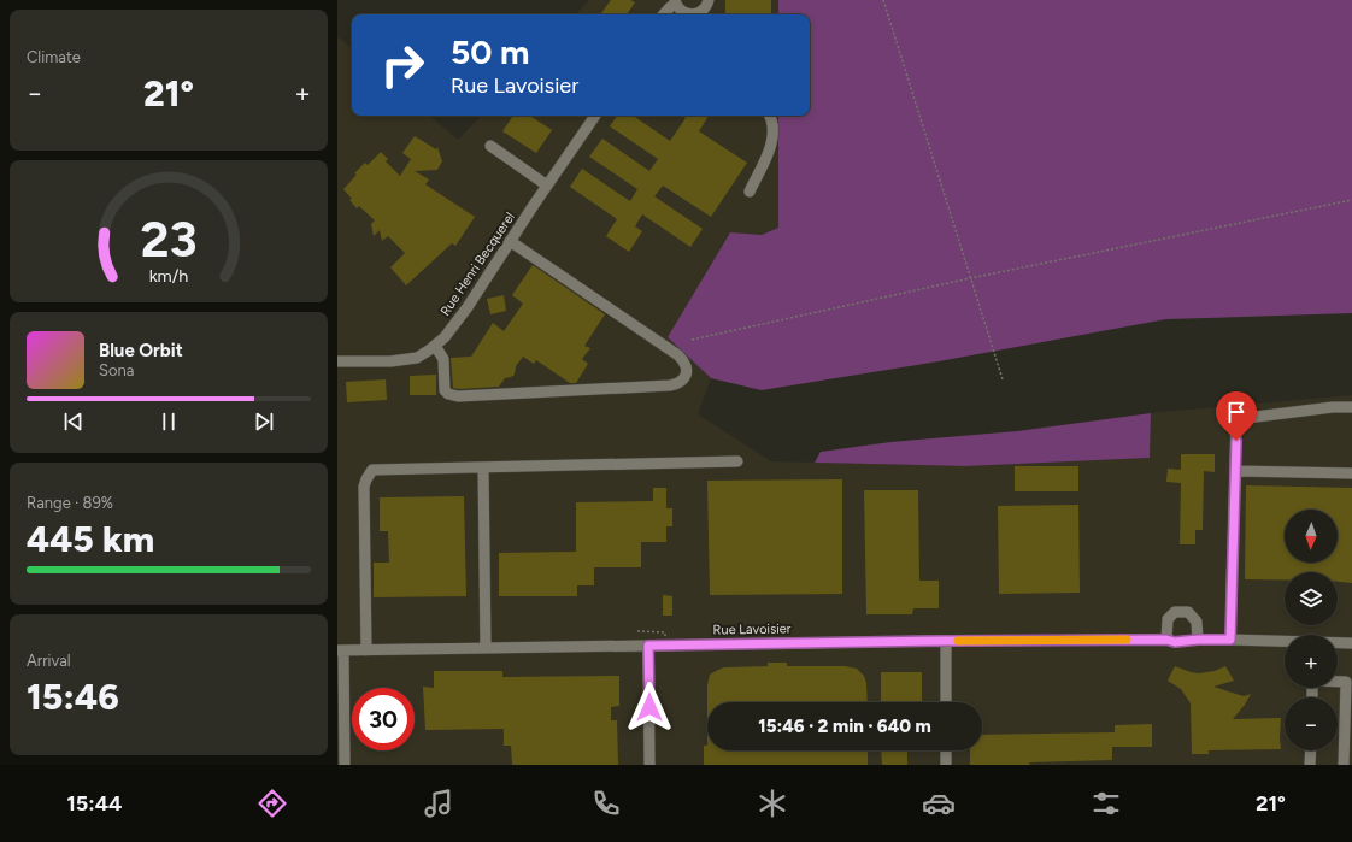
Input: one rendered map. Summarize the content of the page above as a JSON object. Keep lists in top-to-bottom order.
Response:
{
  "streets": {
    "street": ["Rue Henri Becquerel", "Rue Lavoisier"]
  },
  "north": "bottom",
  "page": {
    "tile": [
      "Climate",
      ["Range · 89%", "445 km"],
      ["Arrival", "15:46"]
    ],
    "turn": ["50 m", "Rue Lavoisier"],
    "heat": ["−", "21°", "+"],
    "song": ["Blue Orbit", "Sona"],
    "map_buttons": ["+", "−"],
    "limit": "30",
    "trip": "15:46 · 2 min · 640 m",
    "tabs": ["15:44", "21°"],
    "gauge": ["23", "km/h"]
  }
}
